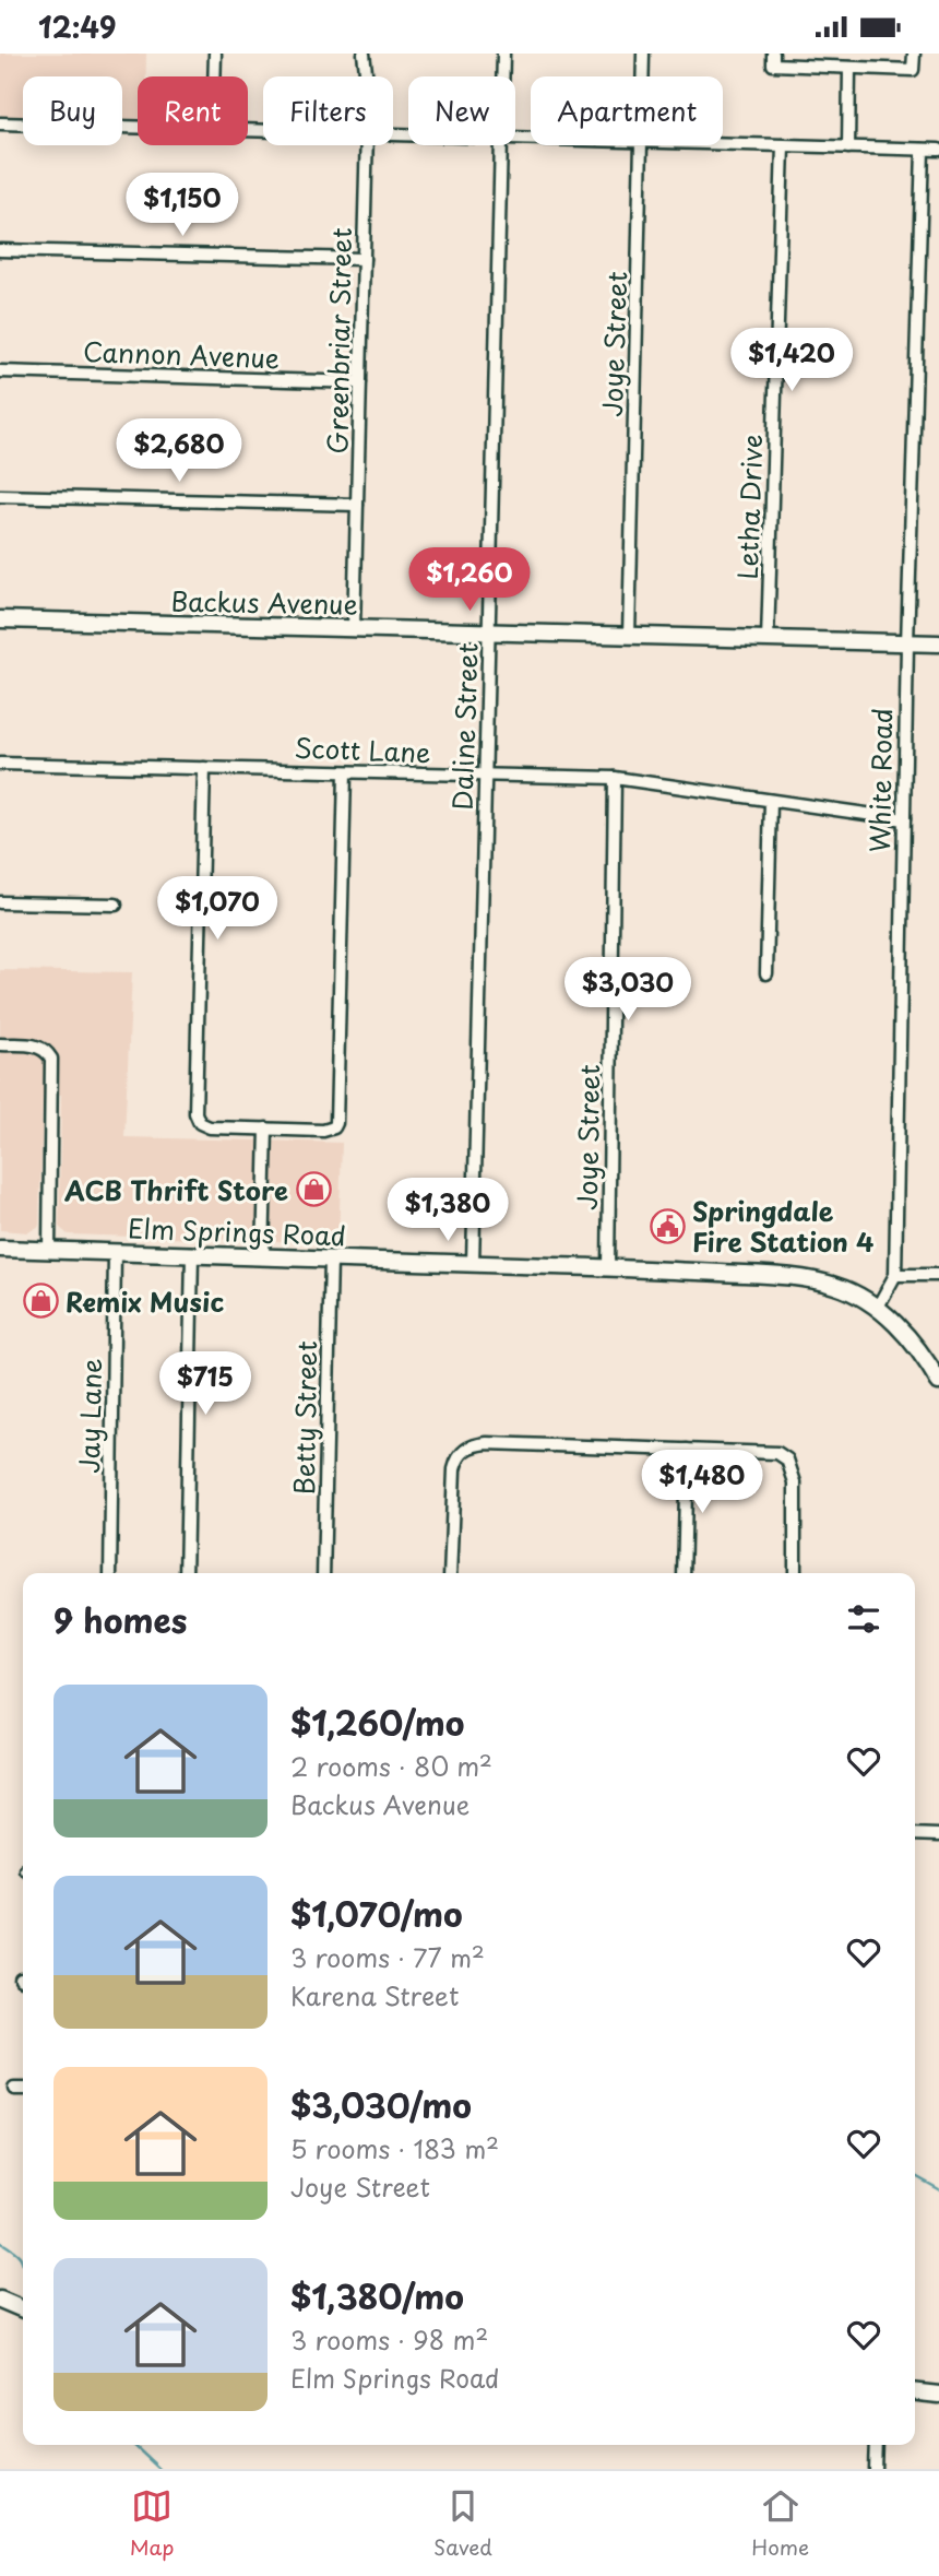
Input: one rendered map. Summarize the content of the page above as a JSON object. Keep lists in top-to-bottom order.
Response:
{
  "streets": {
    "street": [
      "Greenbriar Street",
      "Joye Street",
      "Cannon Avenue",
      "Letha Drive",
      "Backus Avenue",
      "Daline Street",
      "Scott Lane",
      "White Road",
      "Elm Springs Road",
      "Jay Lane",
      "Betty Street"
    ]
  },
  "crossings": [
    ["Greenbriar Street", "Cannon Avenue"],
    ["Greenbriar Street", "Backus Avenue"],
    ["Joye Street", "Backus Avenue"],
    ["Joye Street", "Scott Lane"],
    ["Joye Street", "Elm Springs Road"],
    ["Letha Drive", "Backus Avenue"],
    ["Backus Avenue", "Daline Street"],
    ["Backus Avenue", "White Road"],
    ["Daline Street", "Scott Lane"],
    ["Daline Street", "Elm Springs Road"],
    ["Scott Lane", "White Road"],
    ["White Road", "Elm Springs Road"],
    ["Elm Springs Road", "Jay Lane"],
    ["Elm Springs Road", "Betty Street"]
  ],
  "places": {
    "shop": ["ACB Thrift Store", "Remix Music"],
    "public building": ["Springdale Fire Station 4"]
  },
  "page": {
    "status": "12:49",
    "chip": [
      "Buy",
      "Rent",
      "Filters",
      "New",
      "Apartment"
    ],
    "price": [
      "$1,150",
      "$1,420",
      "$2,680",
      "$1,260",
      "$1,070",
      "$3,030",
      "$1,380",
      "$715",
      "$1,480"
    ],
    "heading": "9 homes",
    "list": [
      {
        "name": "$1,260/mo",
        "note": "2 rooms · 80 m² · Backus Avenue"
      },
      {
        "name": "$1,070/mo",
        "note": "3 rooms · 77 m² · Karena Street"
      },
      {
        "name": "$3,030/mo",
        "note": "5 rooms · 183 m² · Joye Street"
      },
      {
        "name": "$1,380/mo",
        "note": "3 rooms · 98 m² · Elm Springs Road"
      }
    ],
    "tabs": ["Map", "Saved", "Home"]
  }
}
